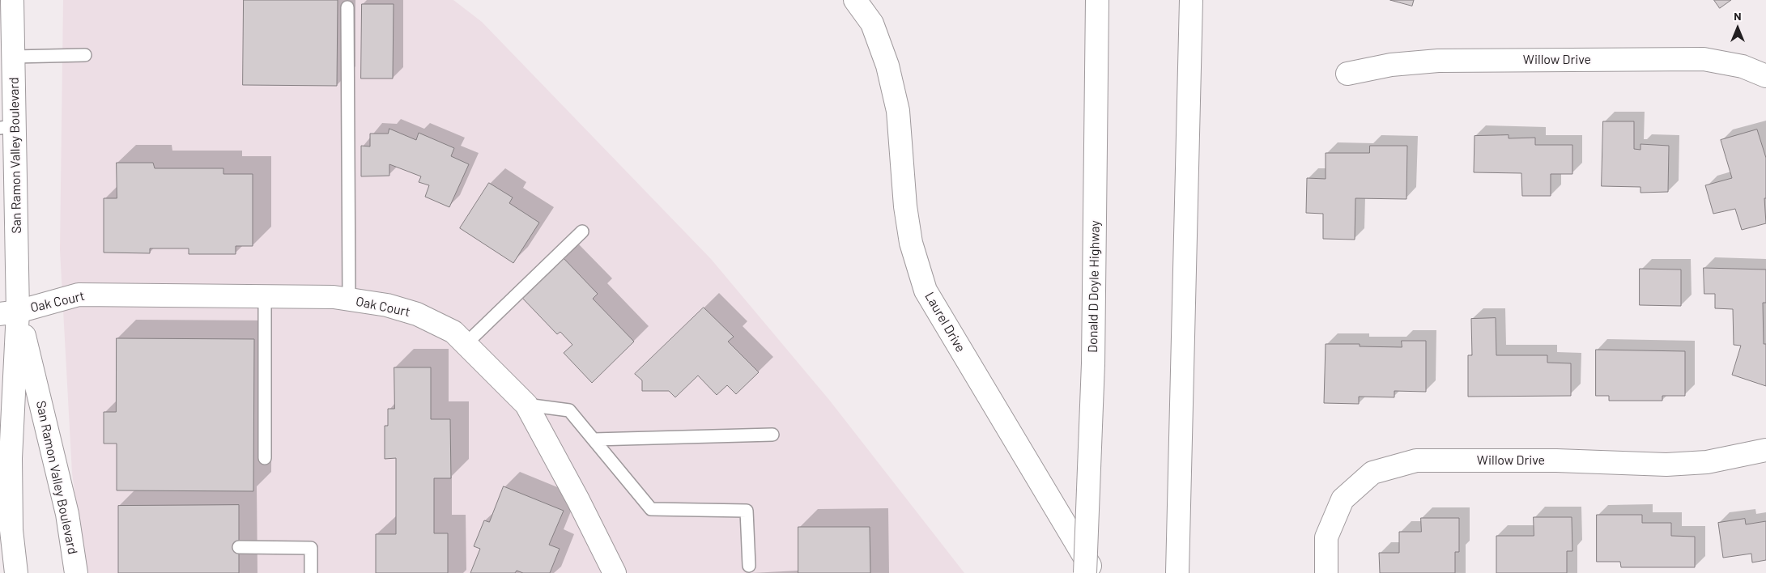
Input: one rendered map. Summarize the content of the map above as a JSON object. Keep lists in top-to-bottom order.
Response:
{
  "streets": {
    "main road": [
      "Willow Drive",
      "San Ramon Valley Boulevard",
      "Donald D Doyle Highway",
      "Oak Court",
      "Laurel Drive"
    ]
  },
  "crossings": [
    ["San Ramon Valley Boulevard", "Oak Court"]
  ],
  "north": "top"
}
